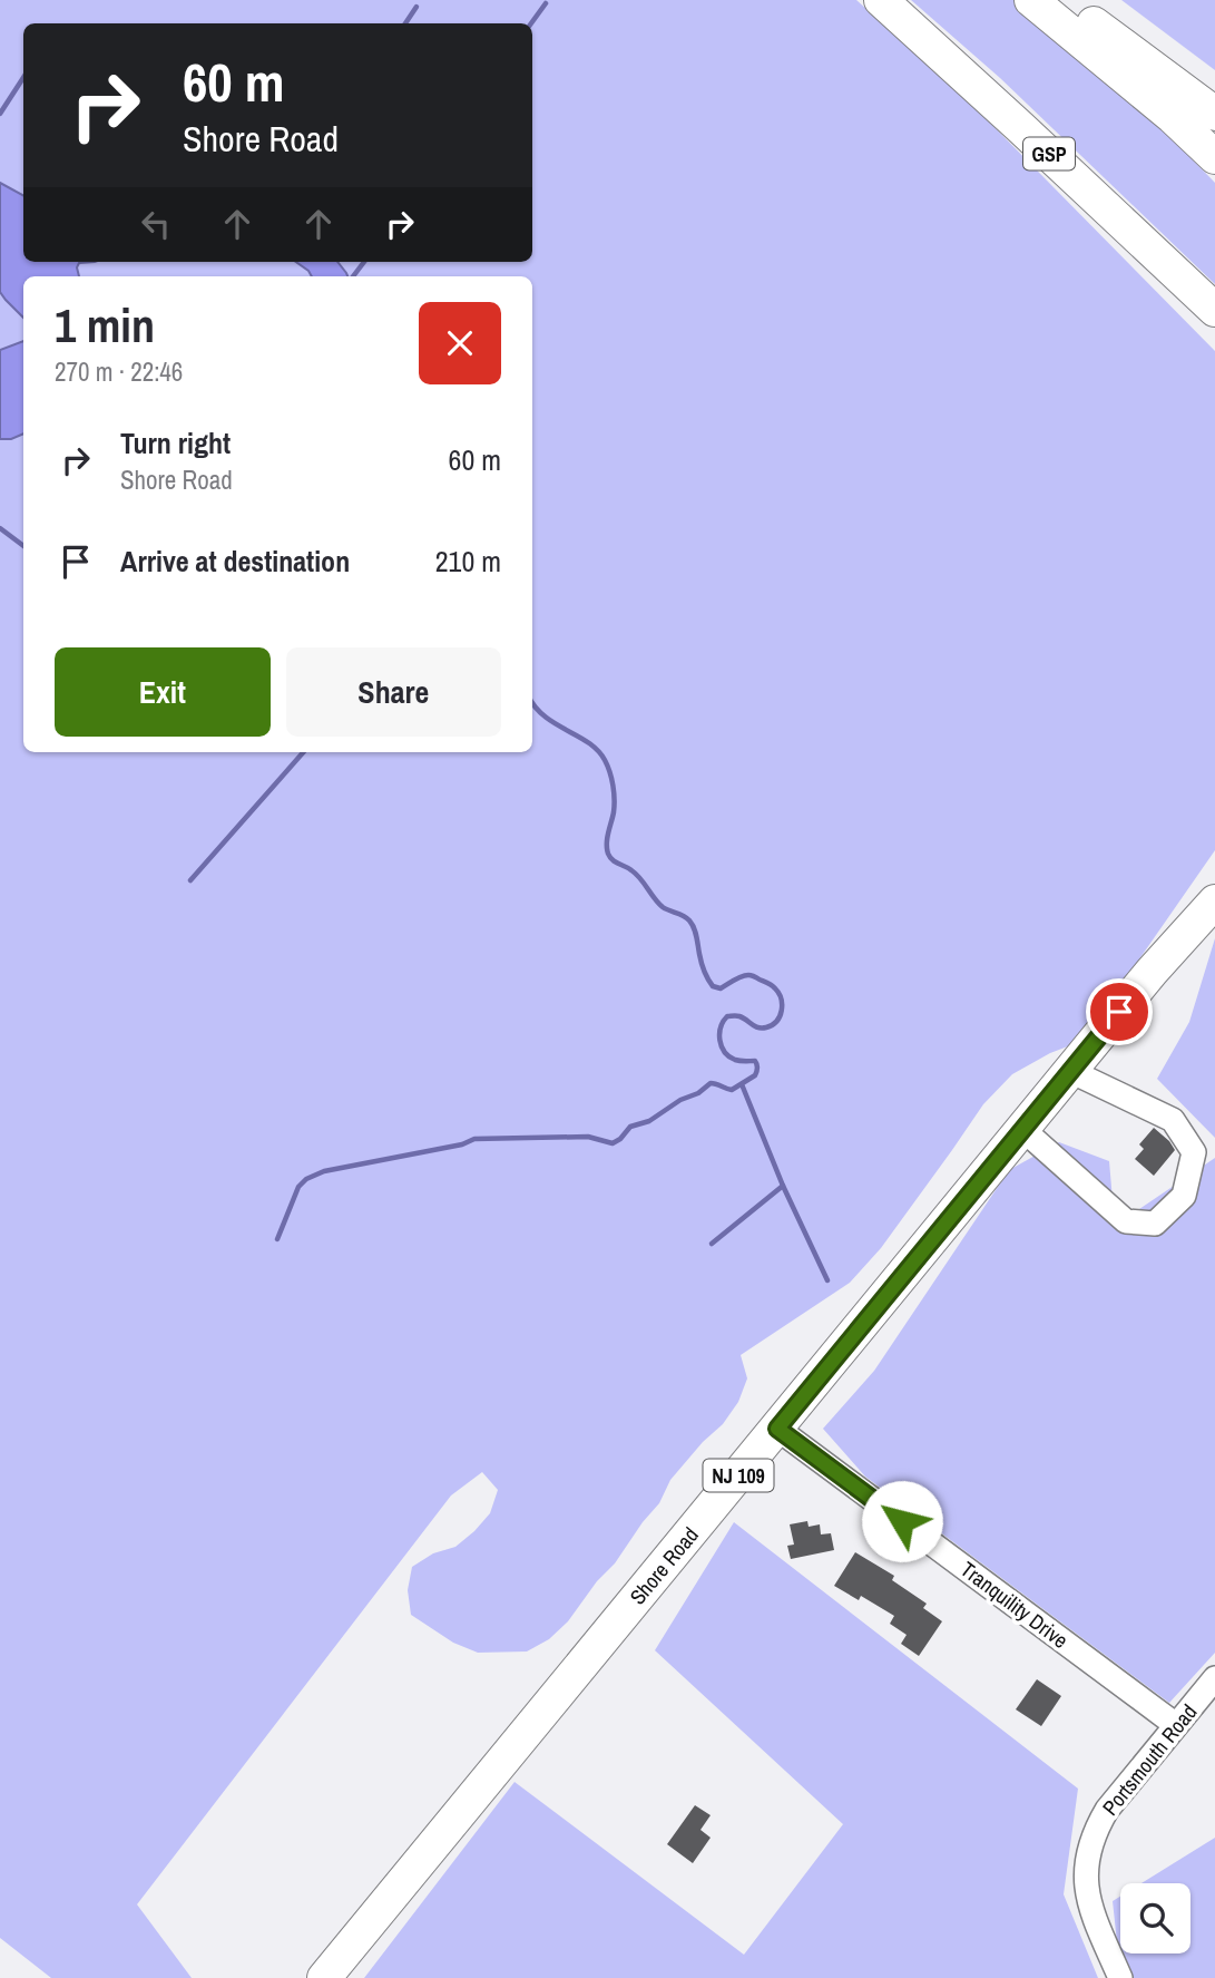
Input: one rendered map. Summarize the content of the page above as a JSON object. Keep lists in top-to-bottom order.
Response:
{
  "streets": {
    "highway": ["GSP", "NJ 109", "Shore Road"],
    "street": ["Tranquility Drive", "Portsmouth Road"]
  },
  "crossings": [
    ["Shore Road", "Tranquility Drive"],
    ["Tranquility Drive", "Portsmouth Road"]
  ],
  "page": {
    "turn": ["60 m", "Shore Road"],
    "heading": ["1 min", "270 m · 22:46"],
    "list": [
      {
        "name": "Turn right",
        "note": "Shore Road",
        "value": "60 m"
      },
      {
        "name": "Arrive at destination",
        "value": "210 m"
      }
    ],
    "buttons": ["Exit", "Share"]
  }
}
